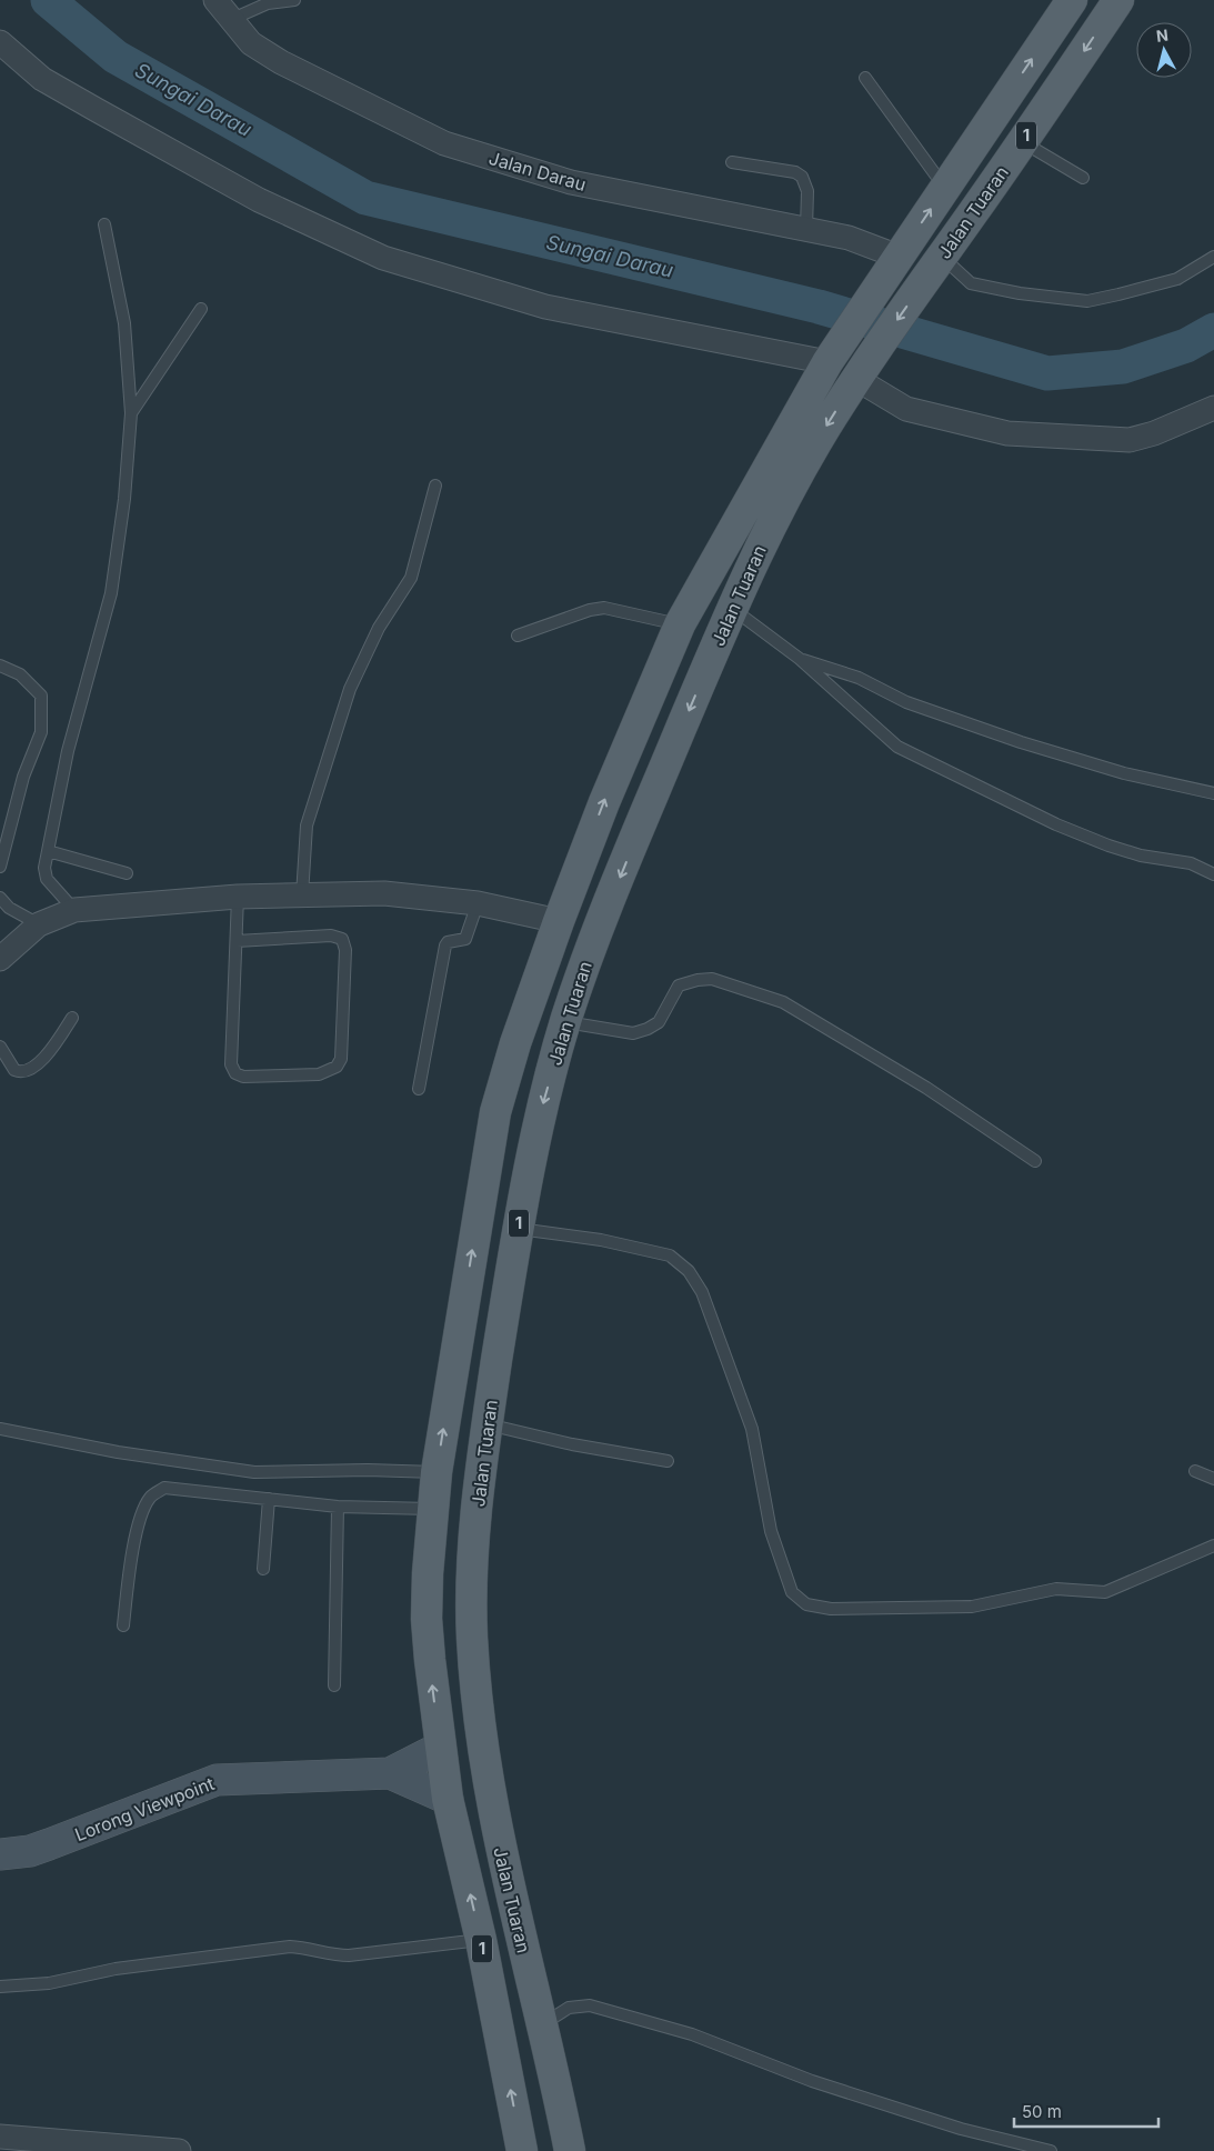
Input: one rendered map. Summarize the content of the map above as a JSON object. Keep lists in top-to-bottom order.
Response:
{
  "streets": {
    "main road": ["1", "Jalan Tuaran"],
    "street": ["Jalan Darau", "Lorong Viewpoint"]
  },
  "crossings": [
    ["Jalan Darau", "Jalan Tuaran"]
  ],
  "water": ["Sungai Darau"],
  "scale_bar": "50 m",
  "north": "top"
}
